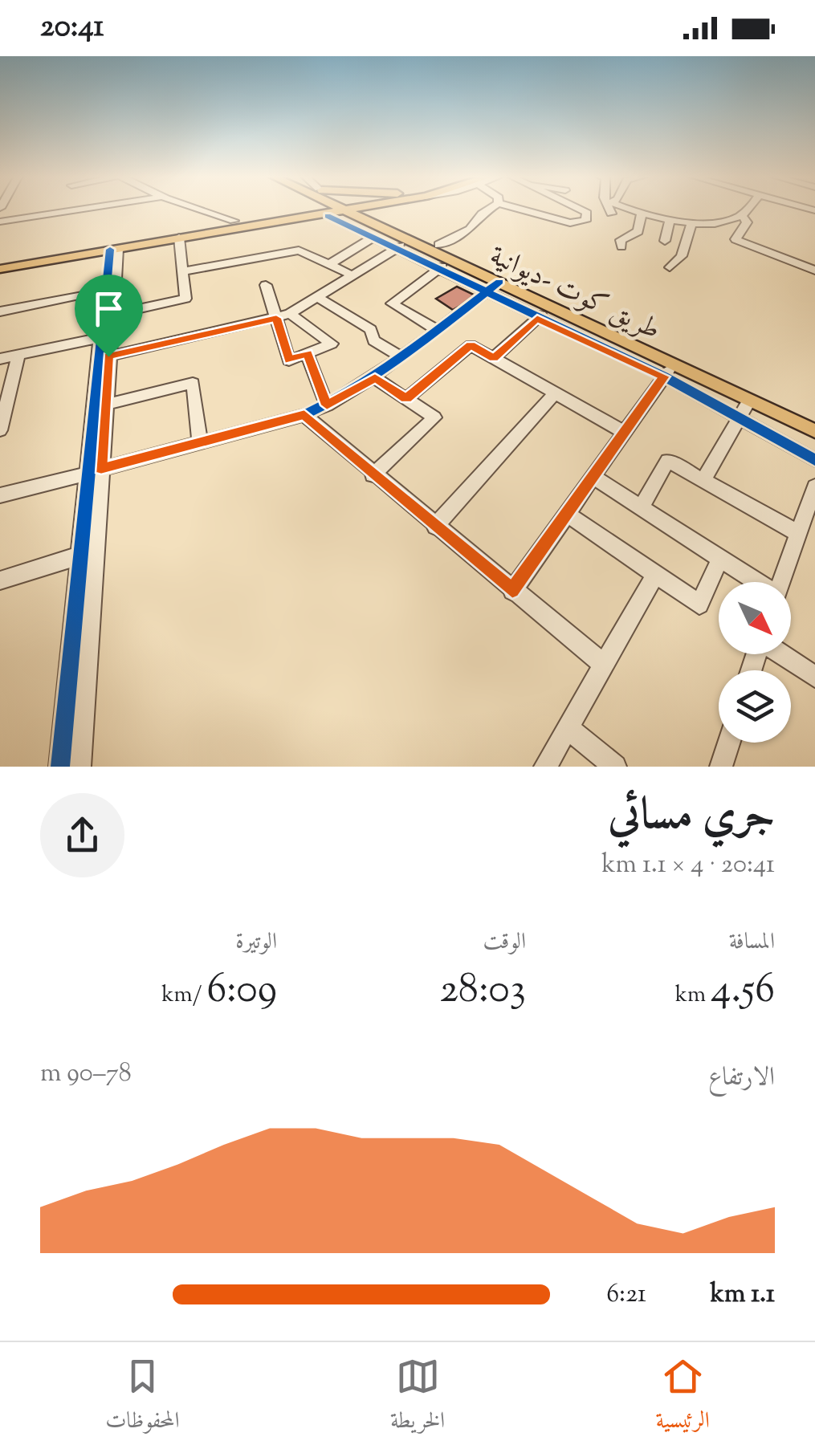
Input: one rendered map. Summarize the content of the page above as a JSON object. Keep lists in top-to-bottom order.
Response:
{
  "streets": {
    "main road": ["طريق كوت -ديوانية"]
  },
  "north": "bottom right",
  "page": {
    "status": "20:41",
    "heading": ["جري مسائي", "20:41 · 4 × 1.1 km"],
    "stats": [
      ["المسافة", "4.56 km"],
      ["الوقت", "28:03"],
      ["الوتيرة", "6:09 /km"]
    ],
    "chart": ["الارتفاع", "78–90 m"],
    "list": [
      {
        "name": "1.1 km",
        "note": "6:21"
      }
    ],
    "tabs": ["الرئيسية", "الخريطة", "المحفوظات"]
  }
}
